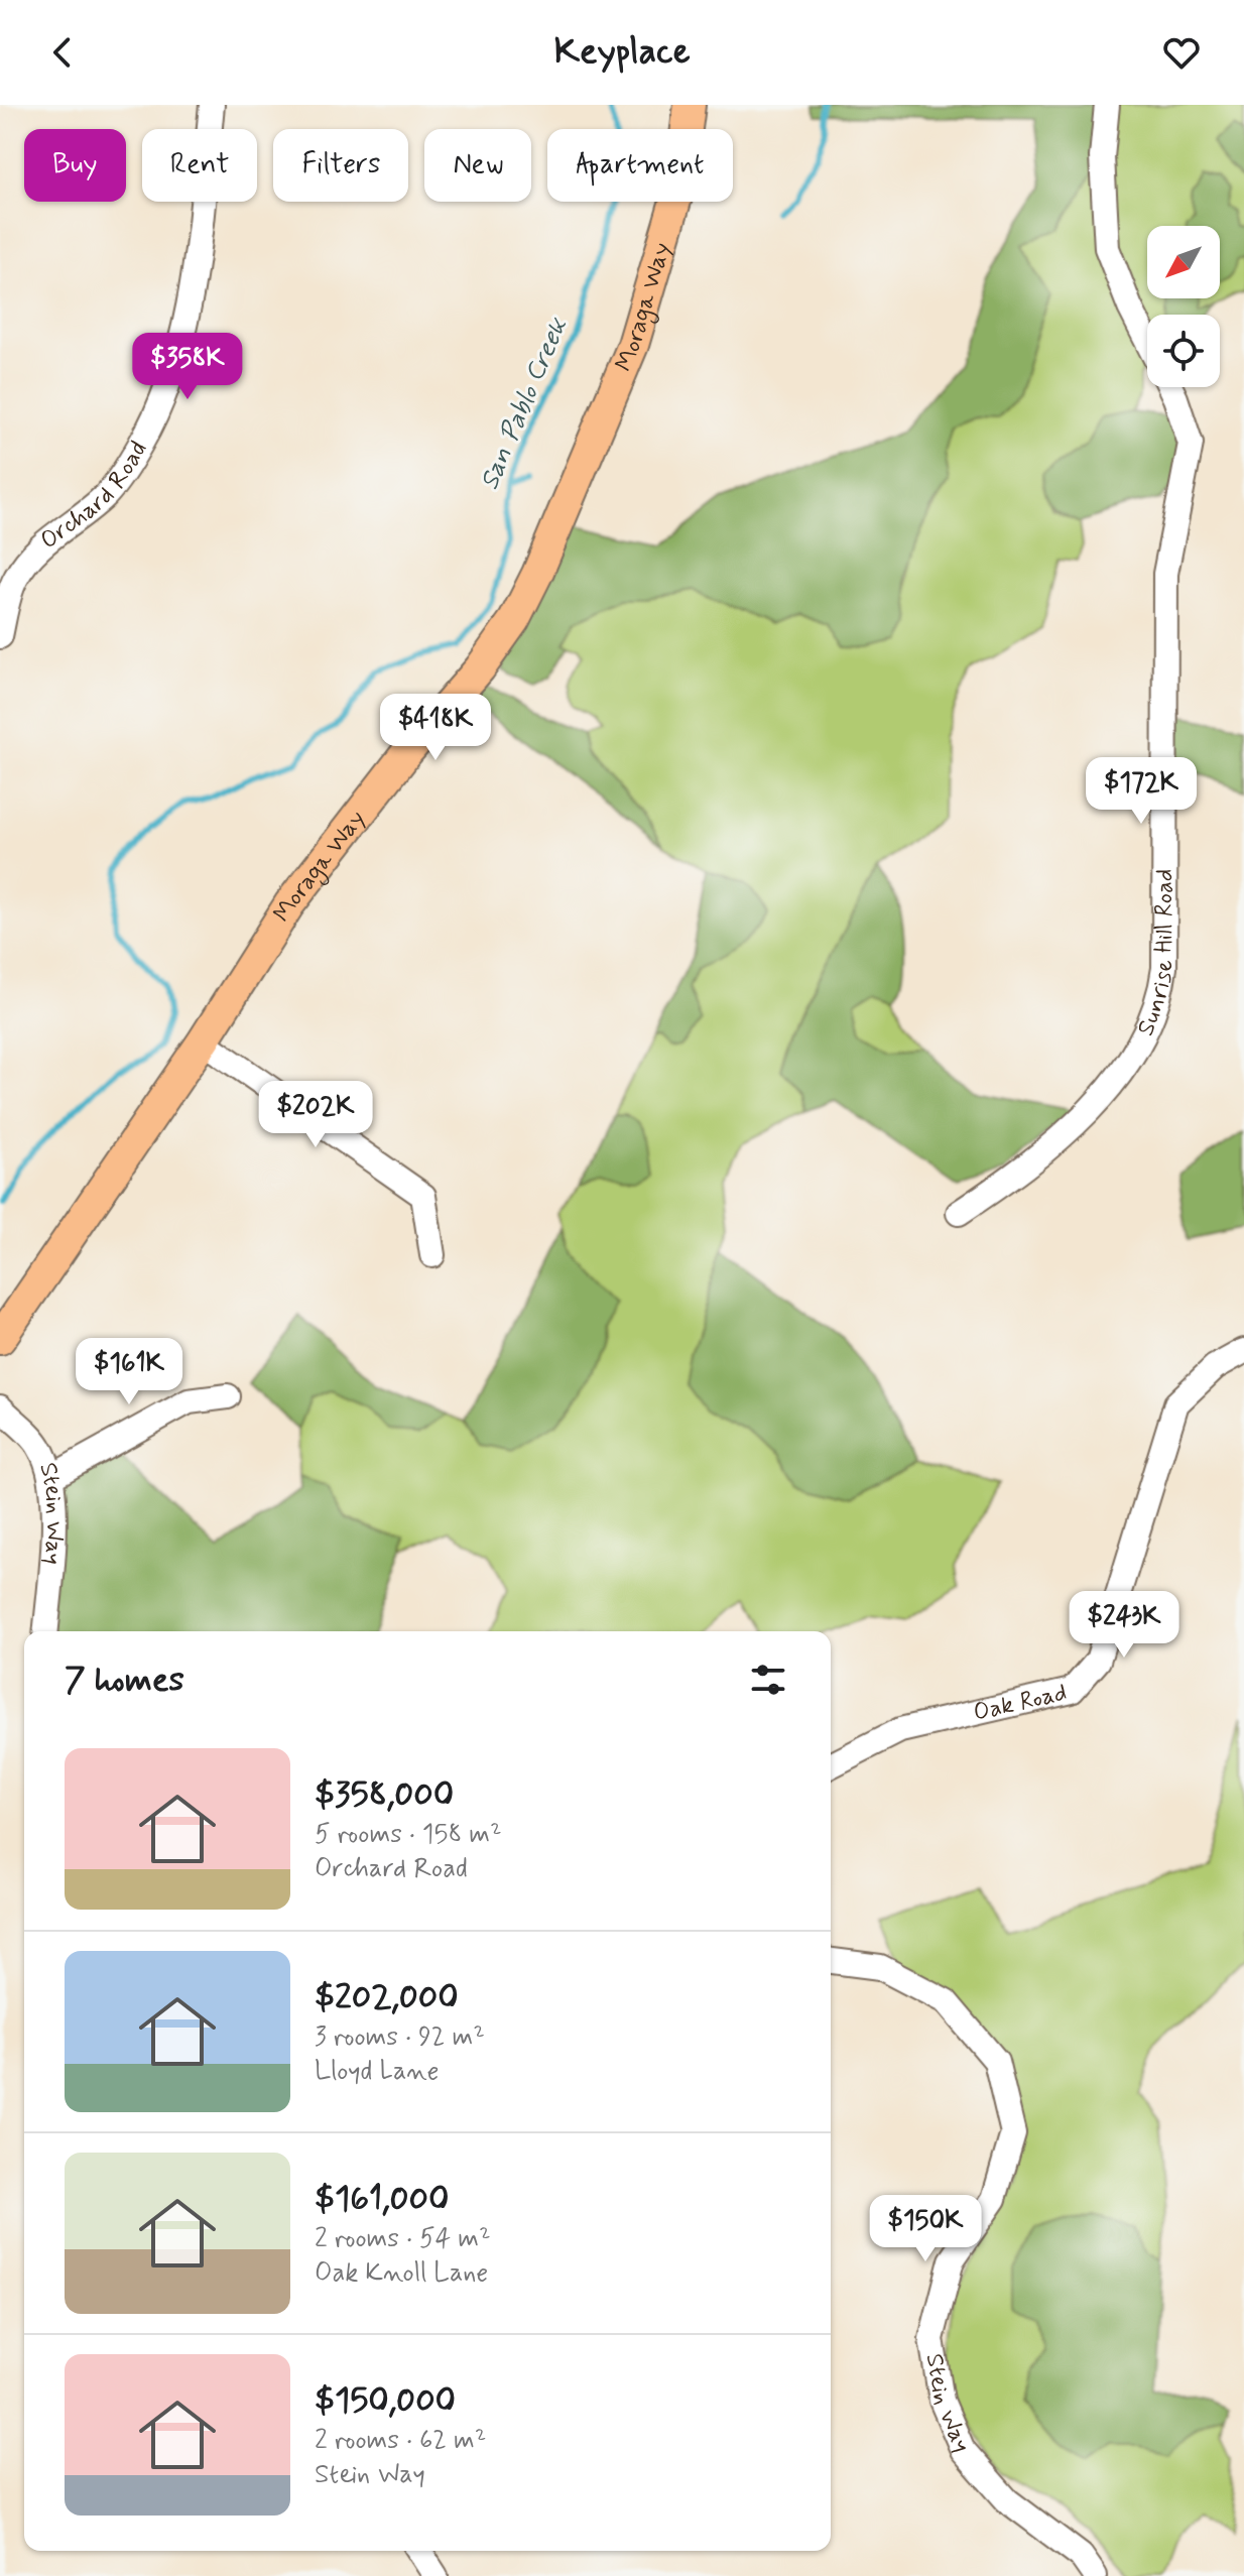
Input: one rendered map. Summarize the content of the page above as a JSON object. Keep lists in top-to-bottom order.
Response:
{
  "streets": {
    "main road": ["Moraga Way"],
    "street": [
      "Orchard Road",
      "Sunrise Hill Road",
      "Stein Way",
      "Oak Road"
    ]
  },
  "water": ["San Pablo Creek"],
  "north": "bottom left",
  "page": {
    "header": "Keyplace",
    "chip": [
      "Buy",
      "Rent",
      "Filters",
      "New",
      "Apartment"
    ],
    "price": [
      "$358K",
      "$418K",
      "$172K",
      "$202K",
      "$161K",
      "$243K",
      "$150K"
    ],
    "heading": "7 homes",
    "list": [
      {
        "name": "$358,000",
        "note": "5 rooms · 158 m² · Orchard Road"
      },
      {
        "name": "$202,000",
        "note": "3 rooms · 92 m² · Lloyd Lane"
      },
      {
        "name": "$161,000",
        "note": "2 rooms · 54 m² · Oak Knoll Lane"
      },
      {
        "name": "$150,000",
        "note": "2 rooms · 62 m² · Stein Way"
      }
    ]
  }
}
